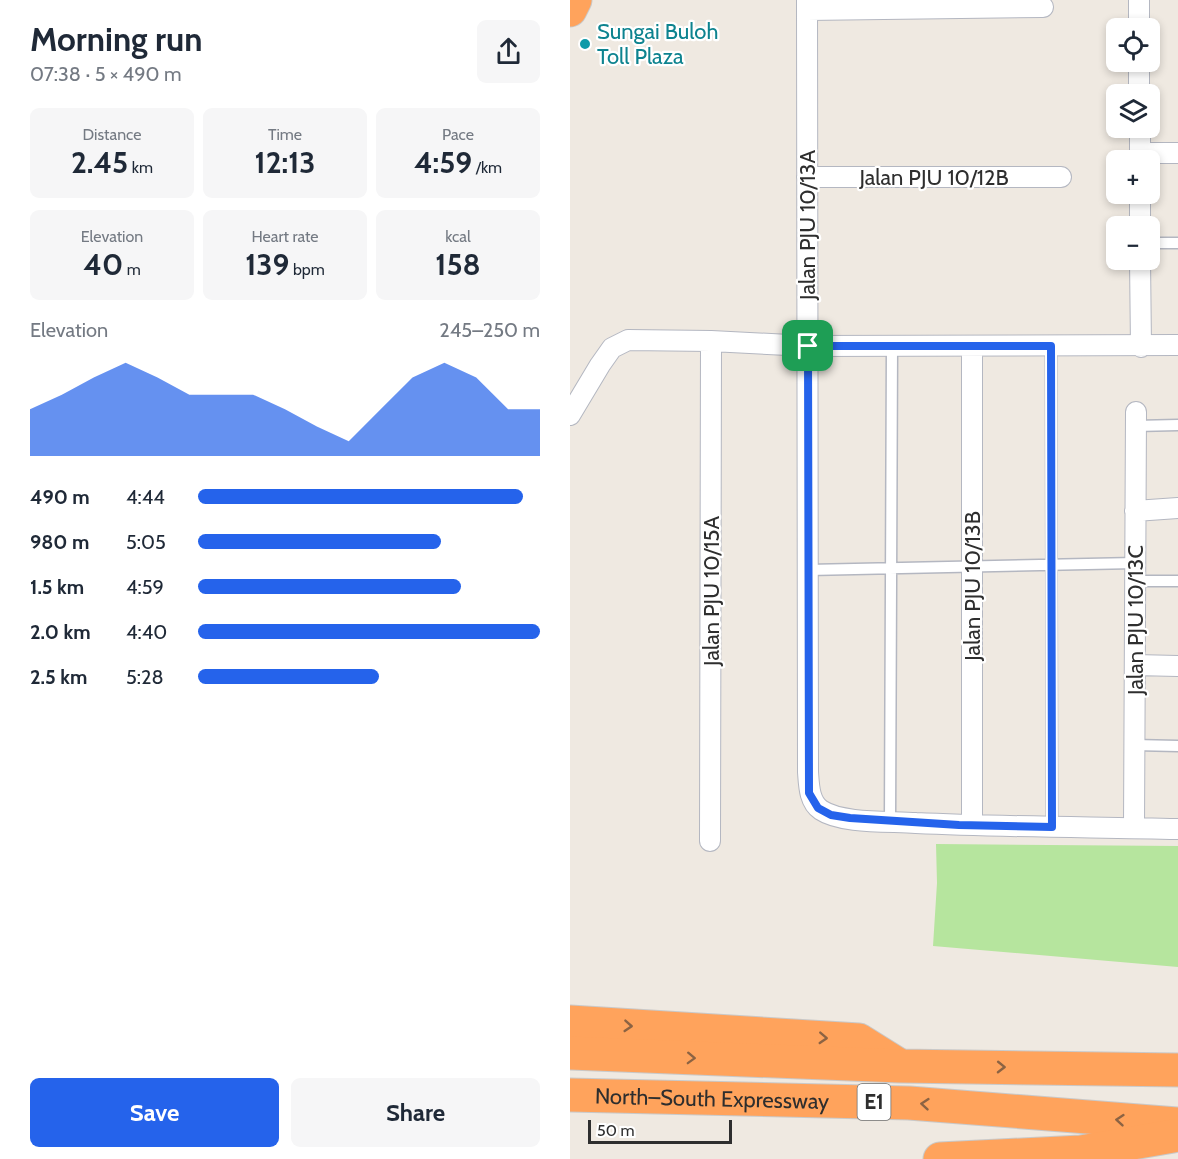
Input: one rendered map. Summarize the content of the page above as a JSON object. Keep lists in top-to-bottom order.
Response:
{
  "streets": {
    "highway": ["North–South Expressway", "E1"],
    "street": [
      "Jalan PJU 10/12B",
      "Jalan PJU 10/13A",
      "Jalan PJU 10/13B",
      "Jalan PJU 10/15A",
      "Jalan PJU 10/13C"
    ]
  },
  "crossings": [
    ["Jalan PJU 10/12B", "Jalan PJU 10/13A"]
  ],
  "places": ["Sungai Buloh Toll Plaza"],
  "scale_bar": "50 m",
  "page": {
    "heading": ["Morning run", "07:38 · 5 × 490 m"],
    "map_buttons": ["+", "−"],
    "stats": [
      ["Distance", "2.45 km"],
      ["Time", "12:13"],
      ["Pace", "4:59 /km"],
      ["Elevation", "40 m"],
      ["Heart rate", "139 bpm"],
      ["kcal", "158"]
    ],
    "chart": ["Elevation", "245–250 m"],
    "list": [
      {
        "name": "490 m",
        "note": "4:44"
      },
      {
        "name": "980 m",
        "note": "5:05"
      },
      {
        "name": "1.5 km",
        "note": "4:59"
      },
      {
        "name": "2.0 km",
        "note": "4:40"
      },
      {
        "name": "2.5 km",
        "note": "5:28"
      }
    ],
    "buttons": ["Save", "Share"],
    "scale": "50 m"
  }
}
